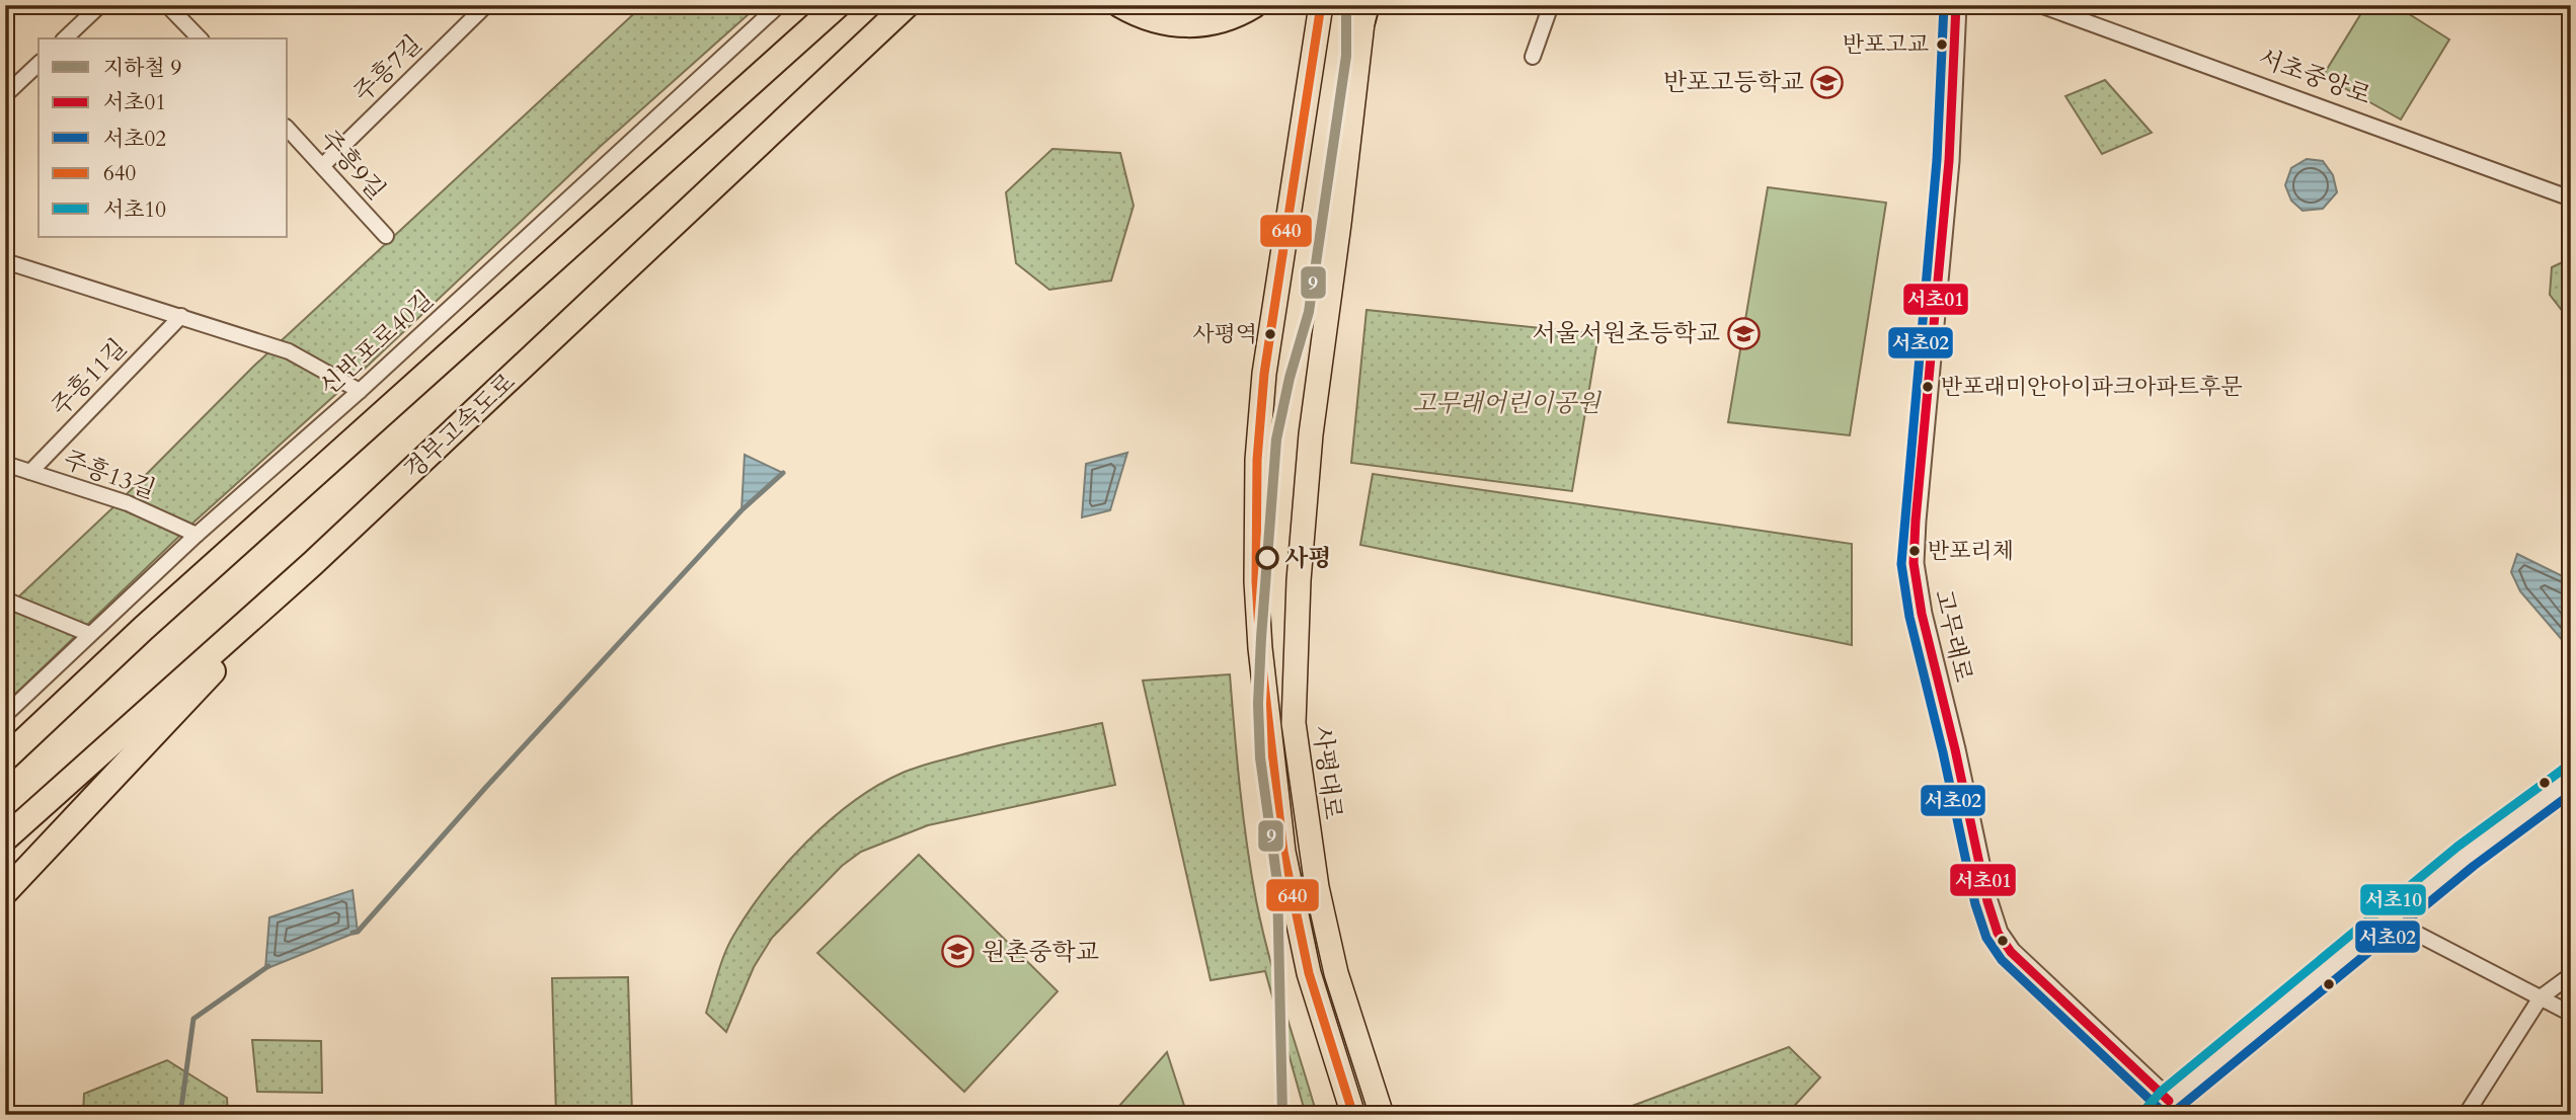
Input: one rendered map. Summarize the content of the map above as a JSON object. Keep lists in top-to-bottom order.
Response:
{
  "streets": {
    "highway": ["경부고속도로"],
    "main road": ["사평대로"],
    "street": [
      "주흥7길",
      "서초중앙로",
      "주흥9길",
      "신반포로40길",
      "주흥11길",
      "주흥13길",
      "고무래로"
    ]
  },
  "crossings": [
    ["주흥7길", "주흥9길"],
    ["신반포로40길", "주흥13길"],
    ["주흥11길", "주흥13길"]
  ],
  "parks": ["고무래어린이공원"],
  "places": {
    "other": [
      "반포고교",
      "사평역",
      "반포래미안아이파크아파트후문",
      "반포리체",
      "사평"
    ],
    "school or university": ["반포고등학교", "서울서원초등학교", "원촌중학교"]
  },
  "lines": [
    "metro line 9",
    "transit line 서초01",
    "transit line 서초02",
    "transit line 640",
    "transit line 서초10"
  ],
  "legend": [
    "지하철 9",
    "서초01",
    "서초02",
    "640",
    "서초10"
  ]
}
